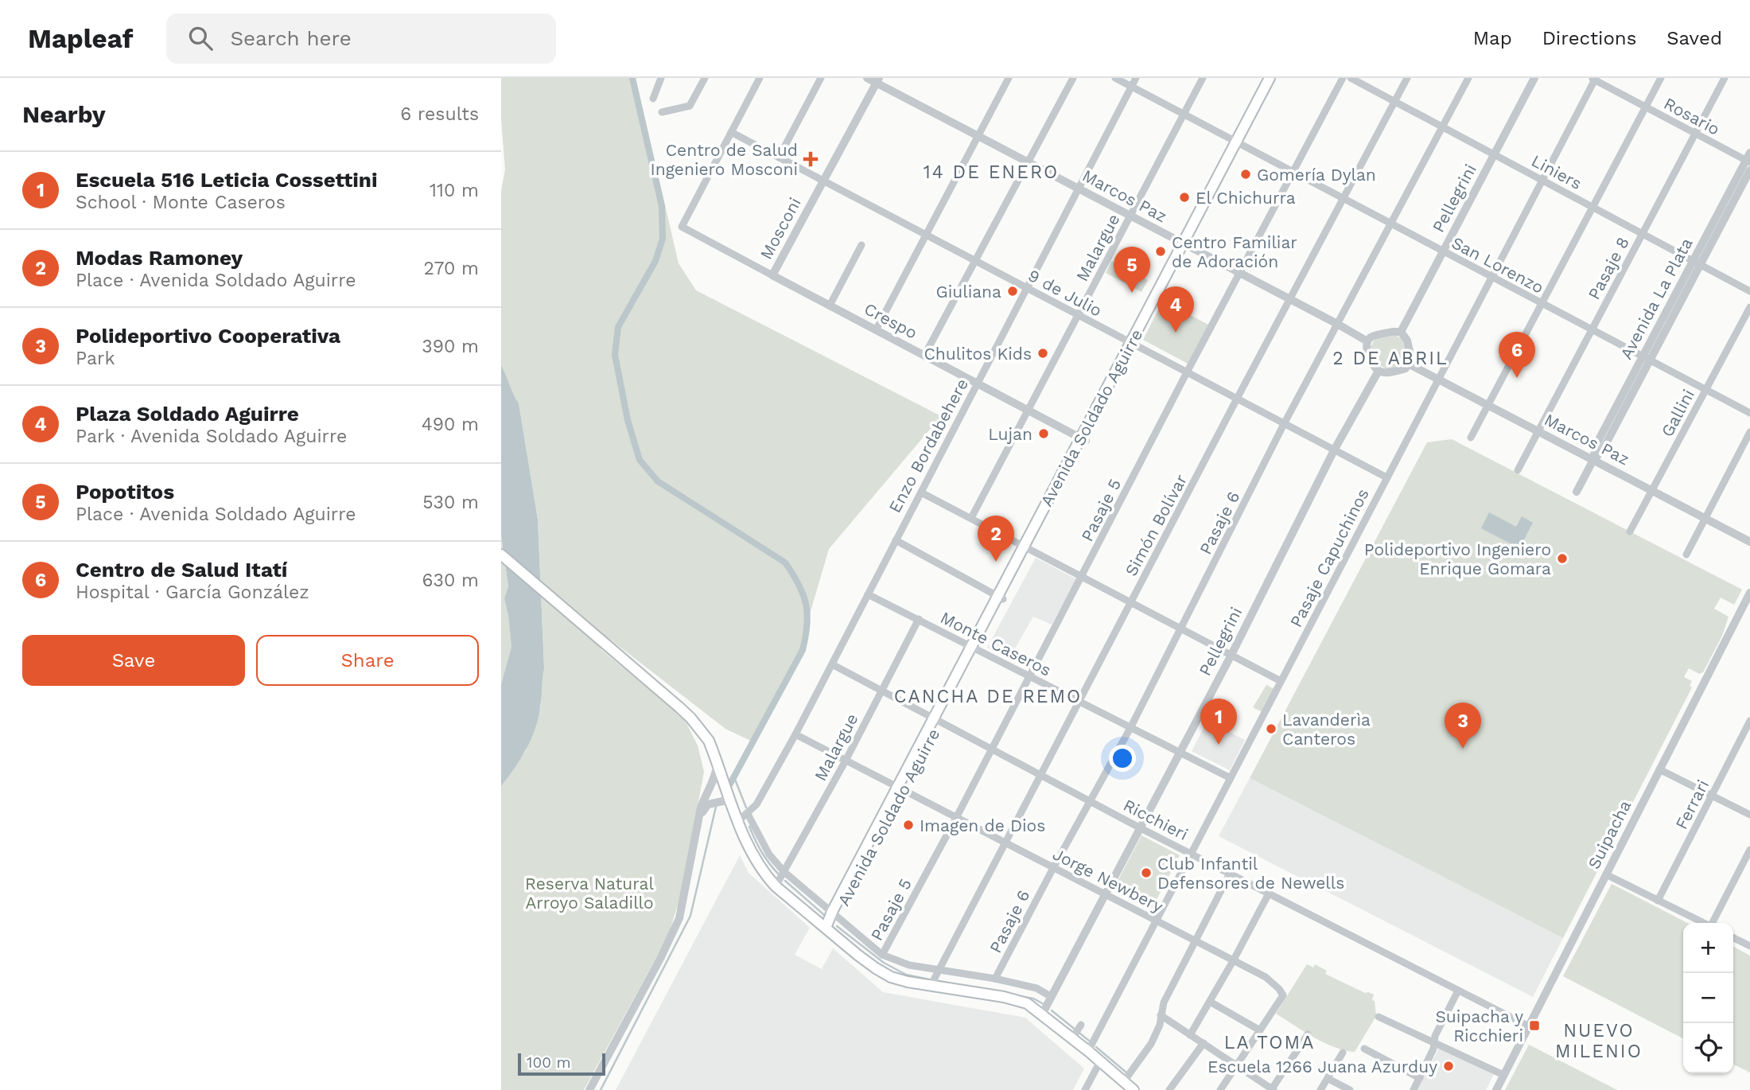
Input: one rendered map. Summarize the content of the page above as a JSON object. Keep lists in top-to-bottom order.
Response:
{
  "streets": {
    "main road": ["Avenida Soldado Aguirre"],
    "street": [
      "Rosario",
      "Liniers",
      "Marcos Paz",
      "Pellegrini",
      "Mosconi",
      "Malargue",
      "San Lorenzo",
      "Pasaje 8",
      "9 de Julio",
      "Avenida La Plata",
      "Crespo",
      "Gallini",
      "Enzo Bordabehere",
      "Pasaje 5",
      "Pasaje 6",
      "Simón Bolívar",
      "Pasaje Capuchinos",
      "Monte Caseros",
      "Ferrari",
      "Ricchieri",
      "Suipacha",
      "Jorge Newbery"
    ]
  },
  "crossings": [
    ["Rosario", "Pasaje 8"],
    ["Rosario", "Avenida La Plata"],
    ["Rosario", "Pasaje Capuchinos"],
    ["Liniers", "Pellegrini"],
    ["Liniers", "Pasaje 8"],
    ["Liniers", "Avenida La Plata"],
    ["Liniers", "Pasaje 6"],
    ["Liniers", "Simón Bolívar"],
    ["Liniers", "Pasaje Capuchinos"],
    ["Marcos Paz", "Pellegrini"],
    ["Marcos Paz", "Mosconi"],
    ["Marcos Paz", "Malargue"],
    ["Marcos Paz", "Pasaje 8"],
    ["Marcos Paz", "Avenida La Plata"],
    ["Marcos Paz", "Gallini"],
    ["Marcos Paz", "Avenida Soldado Aguirre"],
    ["Marcos Paz", "Enzo Bordabehere"],
    ["Marcos Paz", "Pasaje 5"],
    ["Marcos Paz", "Pasaje 6"],
    ["Marcos Paz", "Simón Bolívar"],
    ["Marcos Paz", "Pasaje Capuchinos"],
    ["Pellegrini", "San Lorenzo"],
    ["Pellegrini", "9 de Julio"],
    ["Pellegrini", "Monte Caseros"],
    ["Pellegrini", "Ricchieri"],
    ["Pellegrini", "Jorge Newbery"],
    ["Mosconi", "9 de Julio"],
    ["Mosconi", "Crespo"],
    ["Malargue", "San Lorenzo"],
    ["Malargue", "9 de Julio"],
    ["Malargue", "Crespo"],
    ["Malargue", "Monte Caseros"],
    ["Malargue", "Ricchieri"],
    ["Malargue", "Jorge Newbery"],
    ["San Lorenzo", "Pasaje 8"],
    ["San Lorenzo", "Avenida La Plata"],
    ["San Lorenzo", "Gallini"],
    ["San Lorenzo", "Avenida Soldado Aguirre"],
    ["San Lorenzo", "Enzo Bordabehere"],
    ["San Lorenzo", "Pasaje 5"],
    ["San Lorenzo", "Pasaje 6"],
    ["San Lorenzo", "Simón Bolívar"],
    ["San Lorenzo", "Pasaje Capuchinos"],
    ["9 de Julio", "Crespo"],
    ["9 de Julio", "Avenida Soldado Aguirre"],
    ["9 de Julio", "Enzo Bordabehere"],
    ["9 de Julio", "Pasaje 5"],
    ["9 de Julio", "Pasaje 6"],
    ["9 de Julio", "Simón Bolívar"],
    ["9 de Julio", "Pasaje Capuchinos"],
    ["Crespo", "Avenida Soldado Aguirre"],
    ["Crespo", "Enzo Bordabehere"],
    ["Avenida Soldado Aguirre", "Monte Caseros"],
    ["Avenida Soldado Aguirre", "Ricchieri"],
    ["Avenida Soldado Aguirre", "Jorge Newbery"],
    ["Enzo Bordabehere", "Monte Caseros"],
    ["Enzo Bordabehere", "Ricchieri"],
    ["Enzo Bordabehere", "Jorge Newbery"],
    ["Pasaje 5", "Monte Caseros"],
    ["Pasaje 5", "Ricchieri"],
    ["Pasaje 5", "Jorge Newbery"],
    ["Pasaje 6", "Monte Caseros"],
    ["Pasaje 6", "Ricchieri"],
    ["Pasaje 6", "Jorge Newbery"],
    ["Simón Bolívar", "Monte Caseros"],
    ["Simón Bolívar", "Ricchieri"],
    ["Simón Bolívar", "Jorge Newbery"],
    ["Pasaje Capuchinos", "Monte Caseros"],
    ["Pasaje Capuchinos", "Ricchieri"],
    ["Pasaje Capuchinos", "Jorge Newbery"],
    ["Ricchieri", "Suipacha"]
  ],
  "districts": [
    "14 DE ENERO",
    "2 DE ABRIL",
    "CANCHA DE REMO",
    "NUEVO MILENIO",
    "LA TOMA"
  ],
  "parks": ["Reserva Natural Arroyo Saladillo"],
  "places": {
    "health": ["Centro de Salud Ingeniero Mosconi"],
    "other": [
      "Gomería Dylan",
      "El Chichurra",
      "Centro Familiar de Adoración",
      "Giuliana",
      "Chulitos Kids",
      "Lujan",
      "Polideportivo Ingeniero Enrique Gomara",
      "Lavanderìa Canteros",
      "Imagen de Dios",
      "Club Infantil Defensores de Newells",
      "Escuela 1266 Juana Azurduy"
    ],
    "transit": ["Suipacha y Ricchieri"]
  },
  "scale_bar": "100 m",
  "page": {
    "header": "Mapleaf",
    "search": "Search here",
    "nav": ["Map", "Directions", "Saved"],
    "heading": ["Nearby", "6 results"],
    "list": [
      {
        "mark": "1",
        "name": "Escuela 516 Leticia Cossettini",
        "note": "School · Monte Caseros",
        "value": "110 m"
      },
      {
        "mark": "2",
        "name": "Modas Ramoney",
        "note": "Place · Avenida Soldado Aguirre",
        "value": "270 m"
      },
      {
        "mark": "3",
        "name": "Polideportivo Cooperativa",
        "note": "Park",
        "value": "390 m"
      },
      {
        "mark": "4",
        "name": "Plaza Soldado Aguirre",
        "note": "Park · Avenida Soldado Aguirre",
        "value": "490 m"
      },
      {
        "mark": "5",
        "name": "Popotitos",
        "note": "Place · Avenida Soldado Aguirre",
        "value": "530 m"
      },
      {
        "mark": "6",
        "name": "Centro de Salud Itatí",
        "note": "Hospital · García González",
        "value": "630 m"
      }
    ],
    "pins": [
      "5",
      "4",
      "6",
      "2",
      "1",
      "3"
    ],
    "buttons": ["Save", "Share"],
    "map_buttons": ["+", "−"],
    "scale": "100 m"
  }
}
